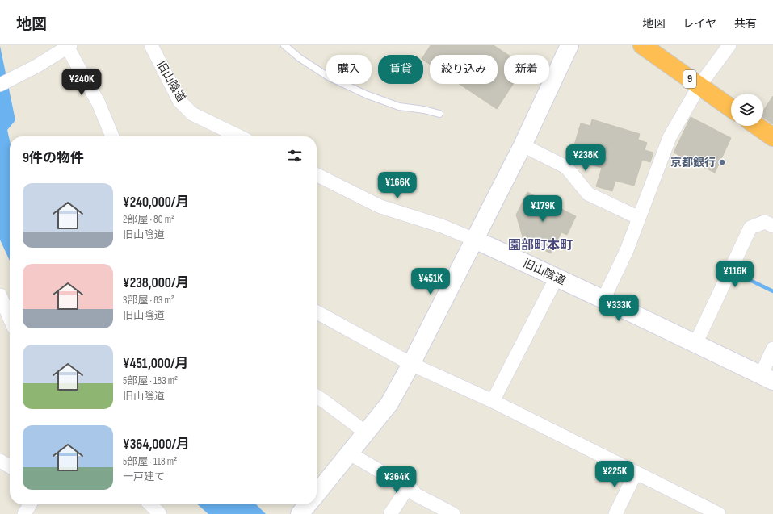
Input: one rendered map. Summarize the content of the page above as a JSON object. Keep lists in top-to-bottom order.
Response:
{
  "streets": {
    "highway": ["9"],
    "street": ["旧山陰道"]
  },
  "districts": ["園部町本町"],
  "places": ["京都銀行"],
  "page": {
    "header": "地図",
    "nav": ["地図", "レイヤ", "共有"],
    "chip": [
      "購入",
      "賃貸",
      "絞り込み",
      "新着"
    ],
    "price": [
      "¥240K",
      "¥238K",
      "¥166K",
      "¥179K",
      "¥116K",
      "¥451K",
      "¥333K",
      "¥225K",
      "¥364K"
    ],
    "heading": "9件の物件",
    "list": [
      {
        "name": "¥240,000/月",
        "note": "2部屋 · 80 m² · 旧山陰道"
      },
      {
        "name": "¥238,000/月",
        "note": "3部屋 · 83 m² · 旧山陰道"
      },
      {
        "name": "¥451,000/月",
        "note": "5部屋 · 183 m² · 旧山陰道"
      },
      {
        "name": "¥364,000/月",
        "note": "5部屋 · 118 m² · 一戸建て"
      }
    ]
  }
}
